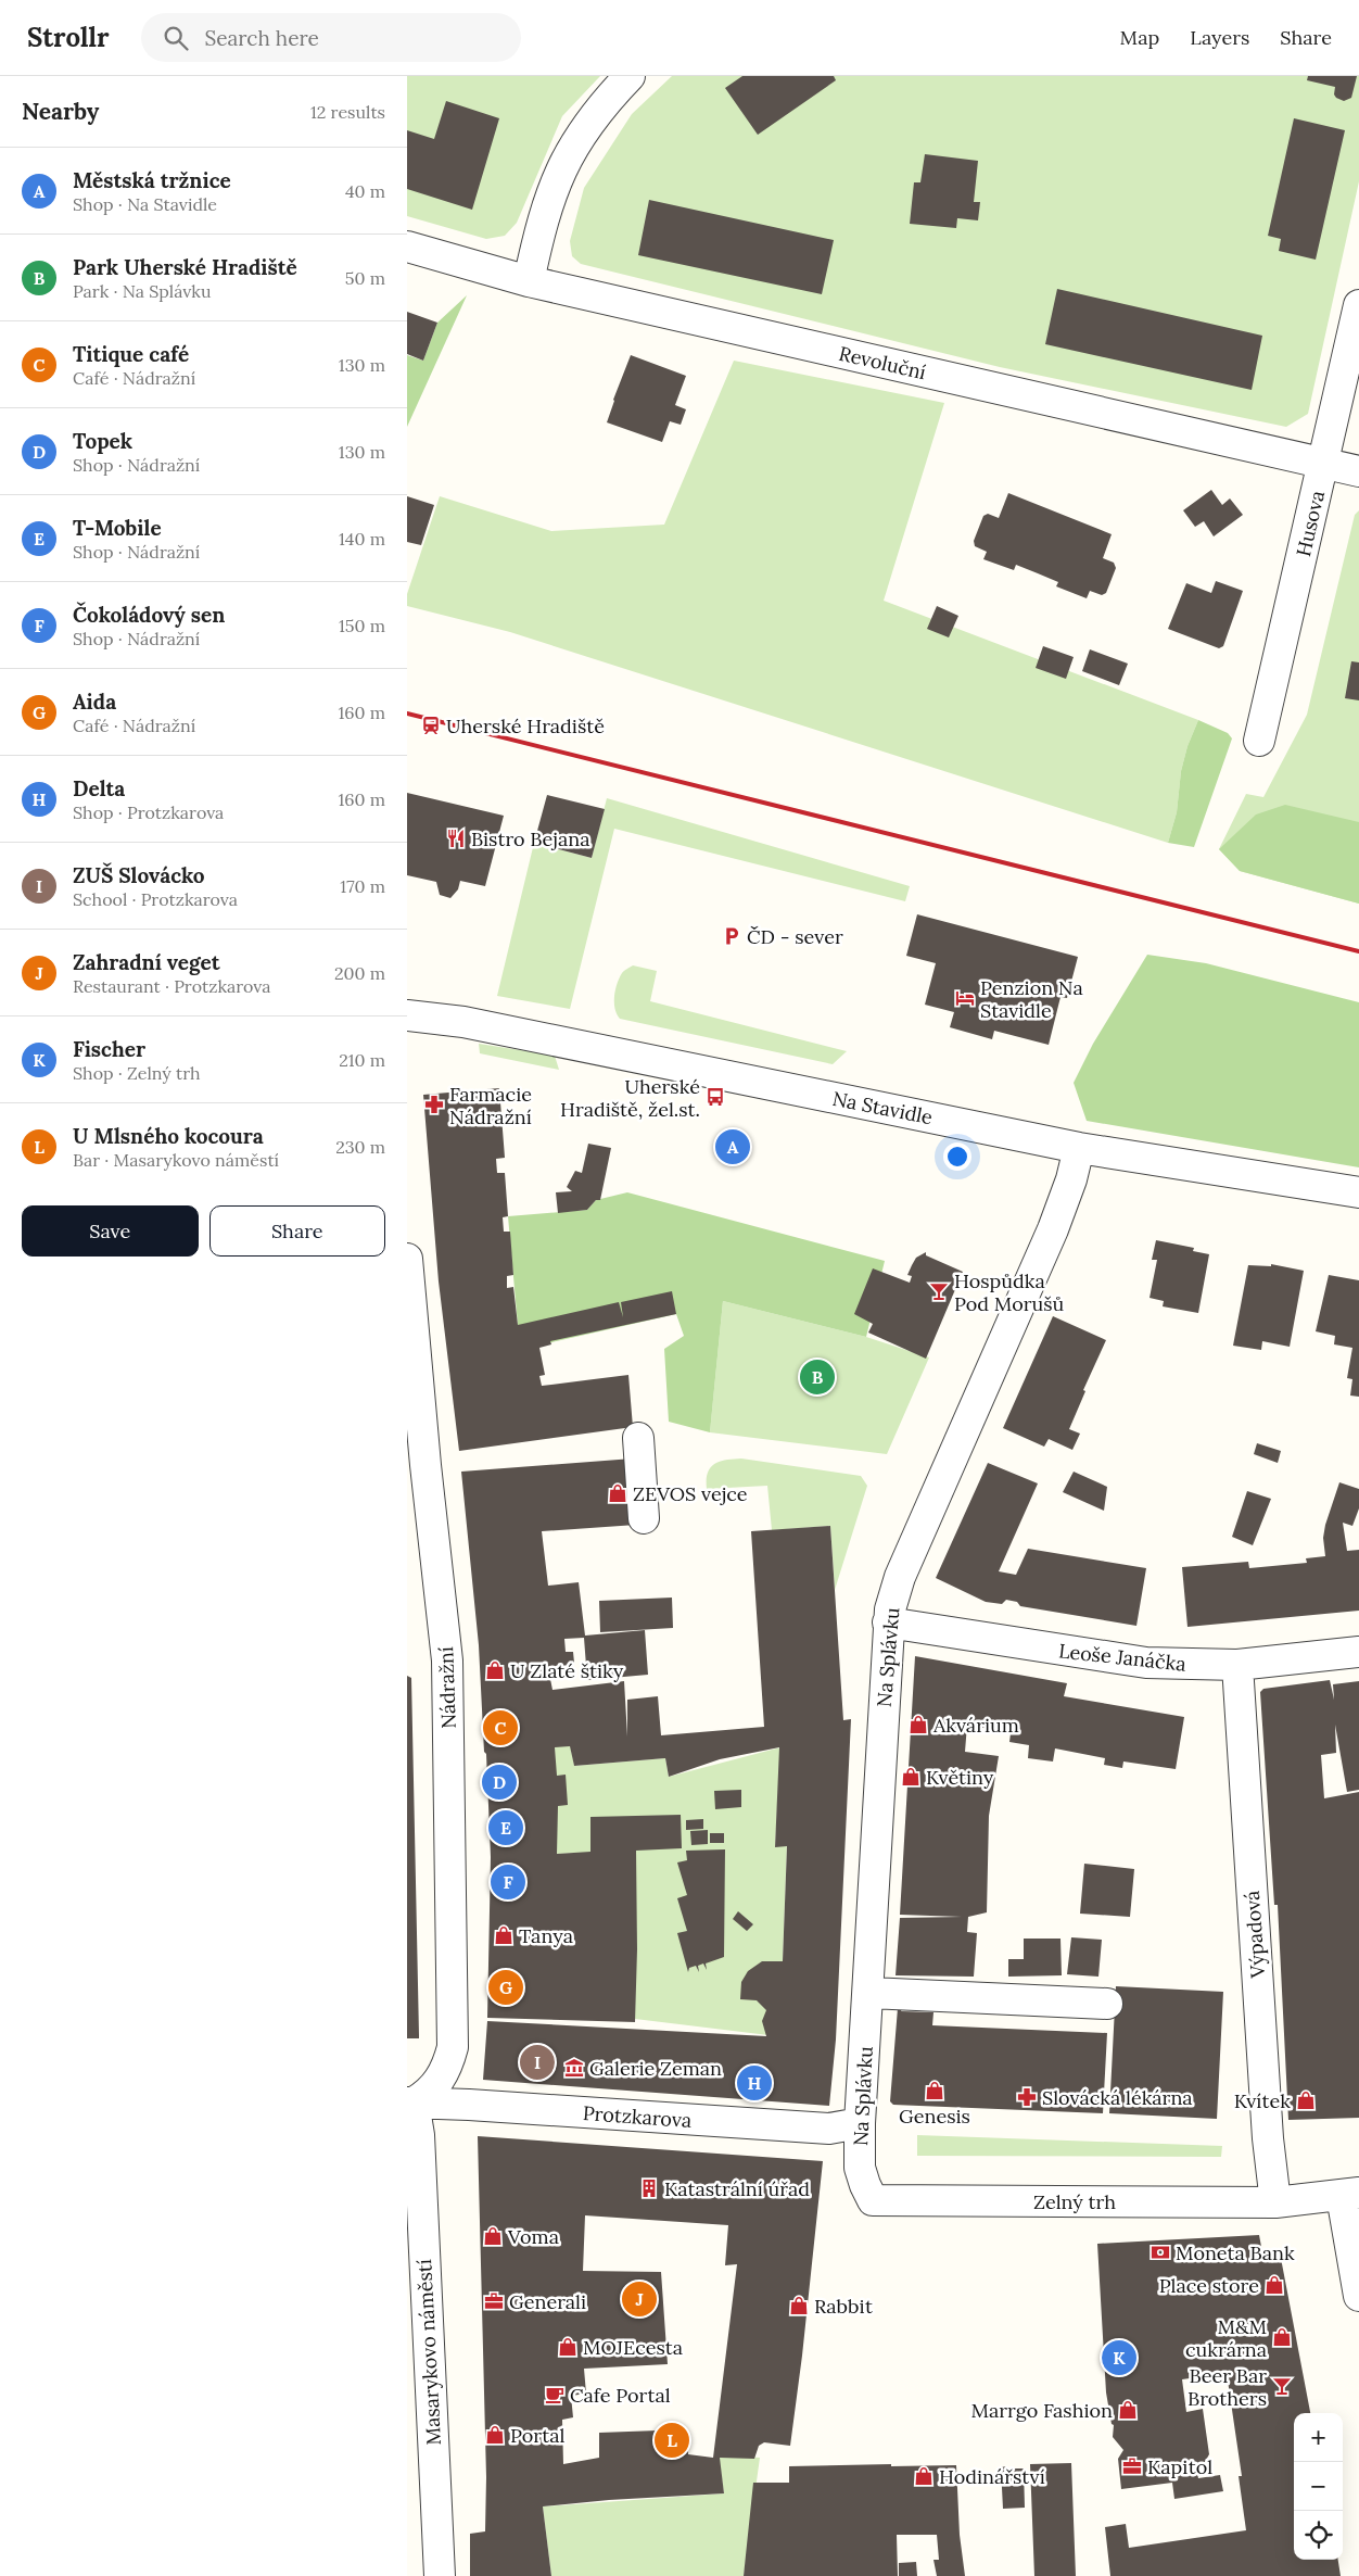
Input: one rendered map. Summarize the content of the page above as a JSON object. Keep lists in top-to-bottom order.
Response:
{
  "streets": {
    "street": [
      "Revoluční",
      "Husova",
      "Na Stavidle",
      "Na Splávku",
      "Leoše Janáčka",
      "Nádražní",
      "Výpadová",
      "Protzkarova",
      "Zelný trh",
      "Masarykovo náměstí"
    ]
  },
  "crossings": [
    ["Revoluční", "Husova"],
    ["Na Stavidle", "Na Splávku"],
    ["Na Splávku", "Leoše Janáčka"],
    ["Na Splávku", "Protzkarova"],
    ["Na Splávku", "Zelný trh"],
    ["Leoše Janáčka", "Výpadová"],
    ["Nádražní", "Protzkarova"],
    ["Nádražní", "Masarykovo náměstí"],
    ["Výpadová", "Zelný trh"],
    ["Protzkarova", "Masarykovo náměstí"]
  ],
  "places": {
    "station": ["Uherské Hradiště"],
    "restaurant": ["Bistro Bejana"],
    "parking": ["ČD - sever"],
    "hotel": ["Penzion Na Stavidle"],
    "bus stop": ["Uherské Hradiště, žel.st."],
    "pharmacy": ["Farmacie Nádražní", "Slovácká lékárna"],
    "bar": ["Hospůdka Pod Morušů", "Beer Bar Brothers"],
    "shop": [
      "ZEVOS vejce",
      "U Zlaté štiky",
      "Akvárium",
      "Květiny",
      "Tanya",
      "Genesis",
      "Kvítek",
      "Voma",
      "Place store",
      "Rabbit",
      "M&M cukrárna",
      "MOJEcesta",
      "Marrgo Fashion",
      "Portal",
      "Hodinářství"
    ],
    "museum": ["Galerie Zeman"],
    "building": ["Katastrální úřad"],
    "bank": ["Moneta Bank"],
    "office": ["Generali", "Kapitol"],
    "cafe": ["Cafe Portal"]
  },
  "page": {
    "header": "Strollr",
    "search": "Search here",
    "nav": ["Map", "Layers", "Share"],
    "heading": ["Nearby", "12 results"],
    "list": [
      {
        "mark": "A",
        "name": "Městská tržnice",
        "note": "Shop · Na Stavidle",
        "value": "40 m"
      },
      {
        "mark": "B",
        "name": "Park Uherské Hradiště",
        "note": "Park · Na Splávku",
        "value": "50 m"
      },
      {
        "mark": "C",
        "name": "Titique café",
        "note": "Café · Nádražní",
        "value": "130 m"
      },
      {
        "mark": "D",
        "name": "Topek",
        "note": "Shop · Nádražní",
        "value": "130 m"
      },
      {
        "mark": "E",
        "name": "T-Mobile",
        "note": "Shop · Nádražní",
        "value": "140 m"
      },
      {
        "mark": "F",
        "name": "Čokoládový sen",
        "note": "Shop · Nádražní",
        "value": "150 m"
      },
      {
        "mark": "G",
        "name": "Aida",
        "note": "Café · Nádražní",
        "value": "160 m"
      },
      {
        "mark": "H",
        "name": "Delta",
        "note": "Shop · Protzkarova",
        "value": "160 m"
      },
      {
        "mark": "I",
        "name": "ZUŠ Slovácko",
        "note": "School · Protzkarova",
        "value": "170 m"
      },
      {
        "mark": "J",
        "name": "Zahradní veget",
        "note": "Restaurant · Protzkarova",
        "value": "200 m"
      },
      {
        "mark": "K",
        "name": "Fischer",
        "note": "Shop · Zelný trh",
        "value": "210 m"
      },
      {
        "mark": "L",
        "name": "U Mlsného kocoura",
        "note": "Bar · Masarykovo náměstí",
        "value": "230 m"
      }
    ],
    "pins": [
      "A",
      "B",
      "C",
      "D",
      "E",
      "F",
      "G",
      "I",
      "H",
      "J",
      "K",
      "L"
    ],
    "buttons": ["Save", "Share"],
    "map_buttons": ["+", "−"]
  }
}
